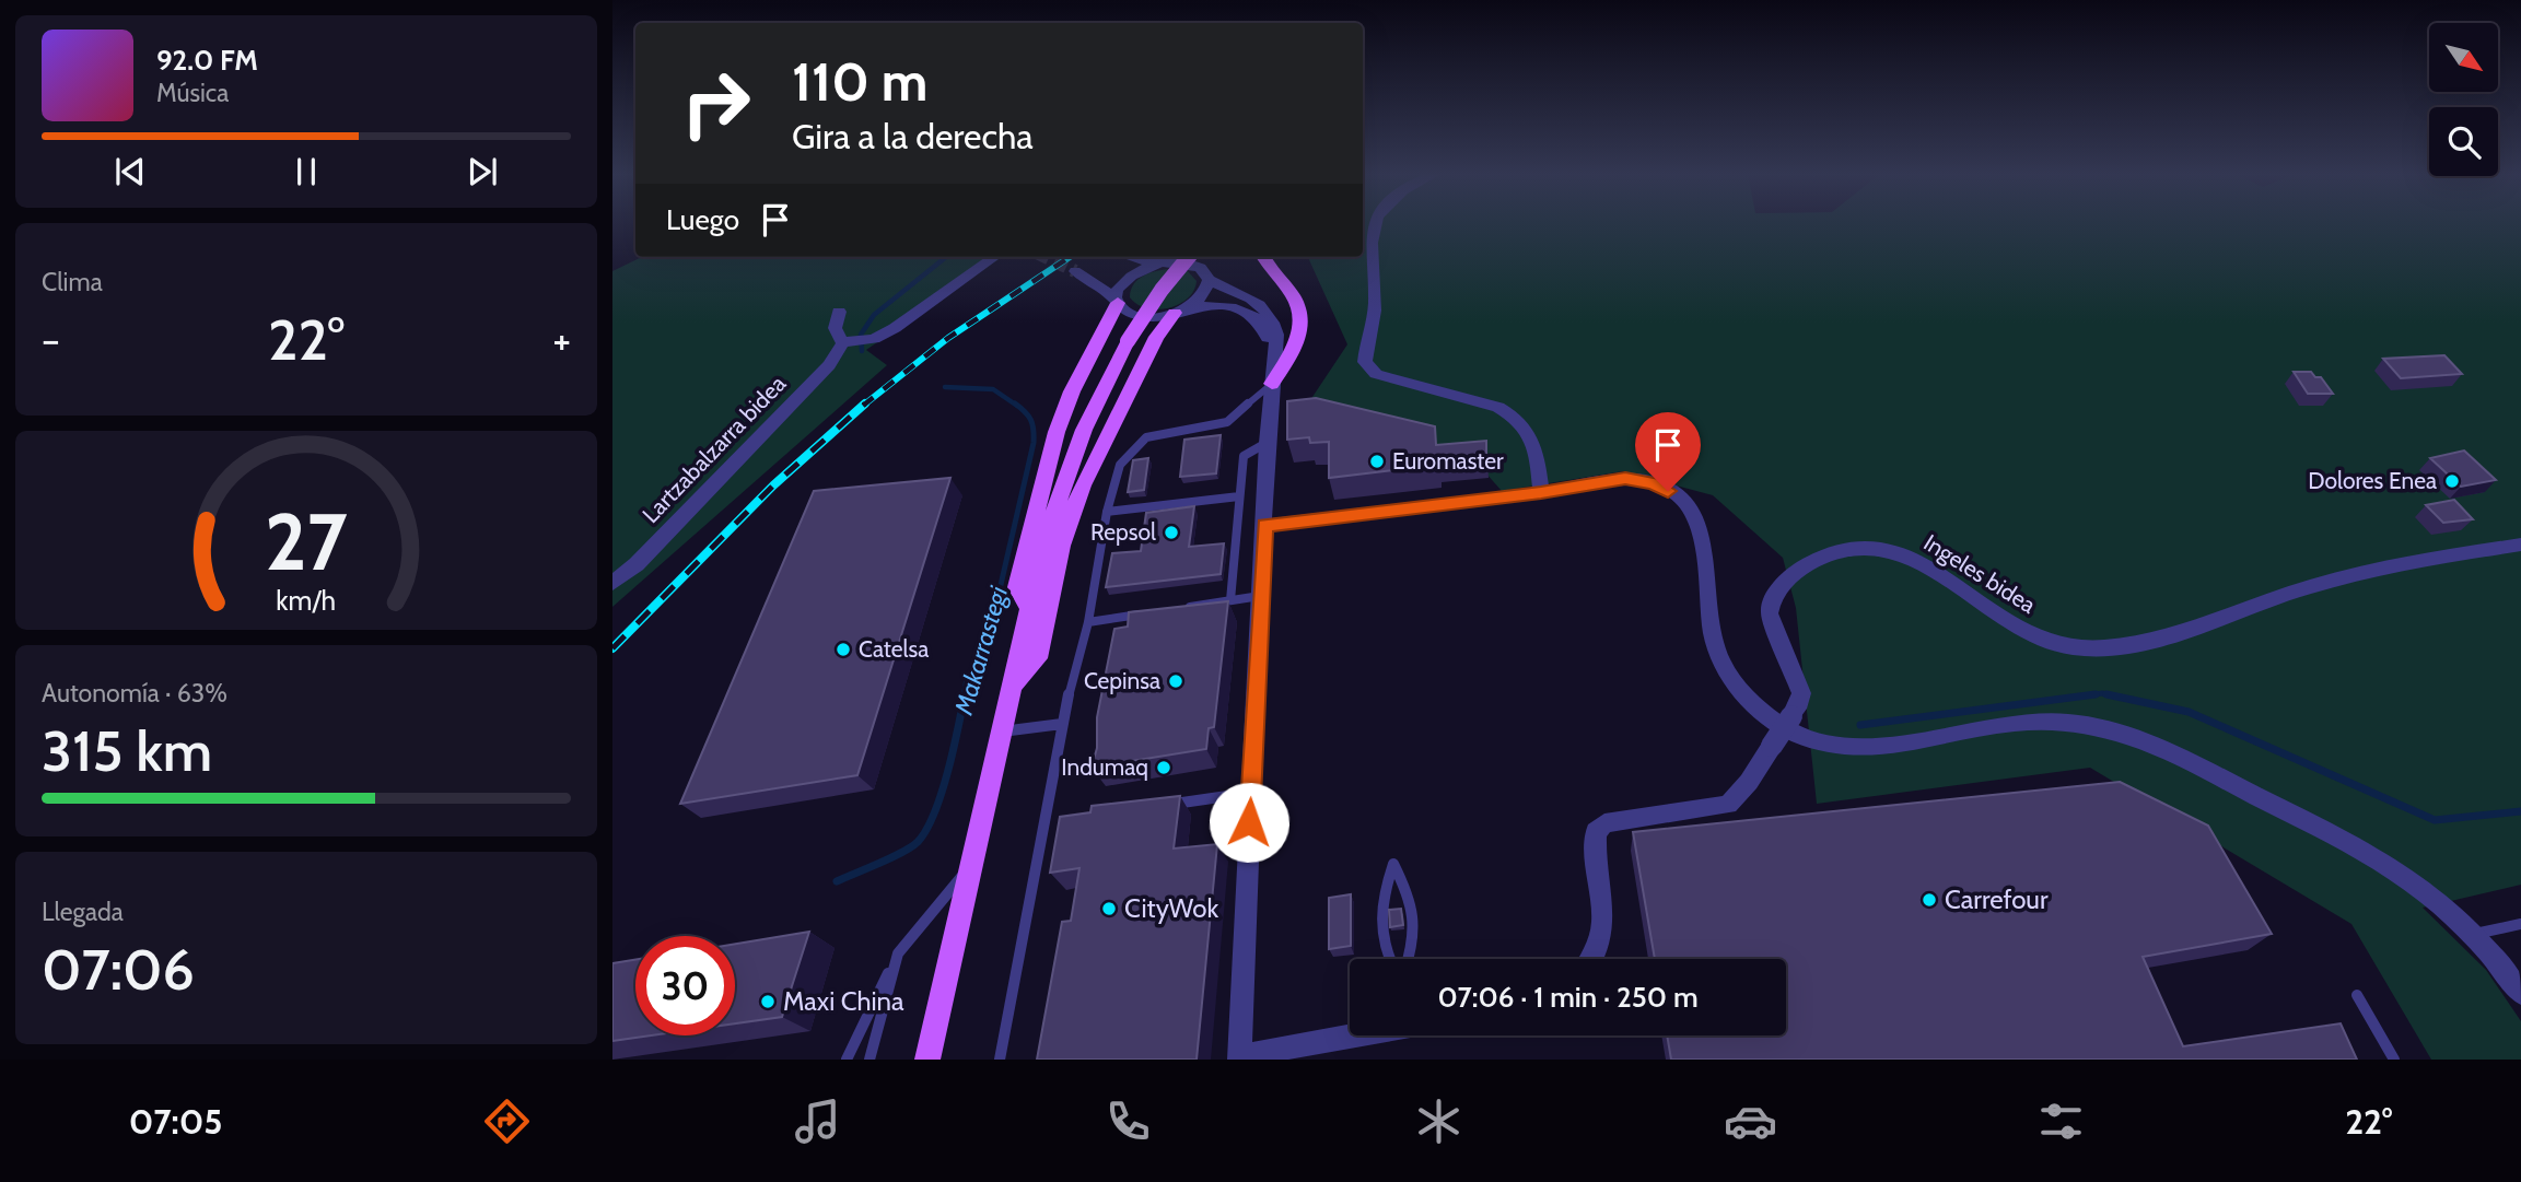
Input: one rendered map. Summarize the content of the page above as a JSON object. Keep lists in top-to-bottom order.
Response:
{
  "streets": {
    "street": ["Lartzabalzarra bidea", "Ingeles bidea"]
  },
  "water": ["Makarrastegi"],
  "places": [
    "Euromaster",
    "Dolores Enea",
    "Repsol",
    "Catelsa",
    "Cepinsa",
    "Indumaq",
    "Carrefour",
    "CityWok",
    "Maxi China"
  ],
  "north": "bottom right",
  "page": {
    "turn": ["110 m", "Gira a la derecha"],
    "song": ["92.0 FM", "Música"],
    "then": "Luego",
    "tile": [
      "Clima",
      ["Autonomía · 63%", "315 km"],
      ["Llegada", "07:06"]
    ],
    "heat": ["−", "22°", "+"],
    "limit": "30",
    "trip": "07:06 · 1 min · 250 m",
    "tabs": ["07:05", "22°"],
    "gauge": ["27", "km/h"]
  }
}
